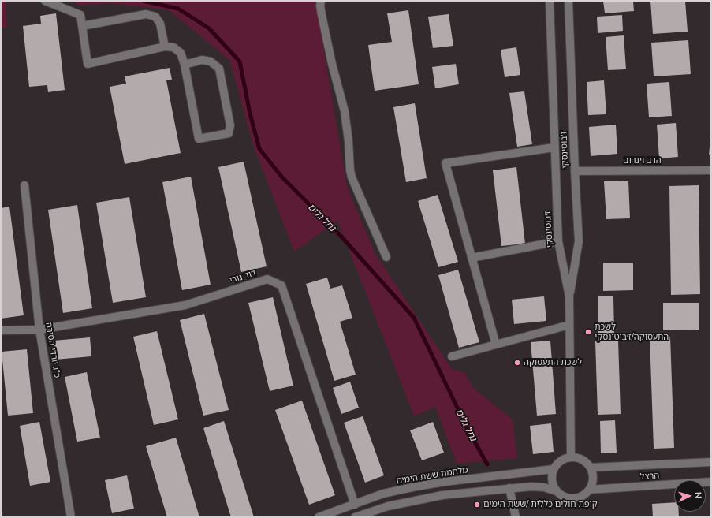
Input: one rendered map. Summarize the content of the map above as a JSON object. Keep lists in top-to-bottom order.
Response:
{
  "streets": {
    "street": [
      "ז'בוטינסקי",
      "הרב וינרוב",
      "ז׳בוטינסקי",
      "דוד נורי",
      "כ\"ג יורדי הסירה",
      "מלחמת ששת הימים",
      "הרצל"
    ]
  },
  "crossings": [
    ["ז'בוטינסקי", "הרב וינרוב"],
    ["ז'בוטינסקי", "ז׳בוטינסקי"],
    ["ז׳בוטינסקי", "מלחמת ששת הימים"],
    ["ז׳בוטינסקי", "הרצל"],
    ["דוד נורי", "כ\"ג יורדי הסירה"],
    ["דוד נורי", "מלחמת ששת הימים"],
    ["מלחמת ששת הימים", "הרצל"]
  ],
  "water": ["נחל גלים"],
  "places": ["לשכת התעסוקה/ז׳בוטינסקי", "לשכת התעסוקה", "קופת חולים כללית /ששת הימים"],
  "north": "right"
}
